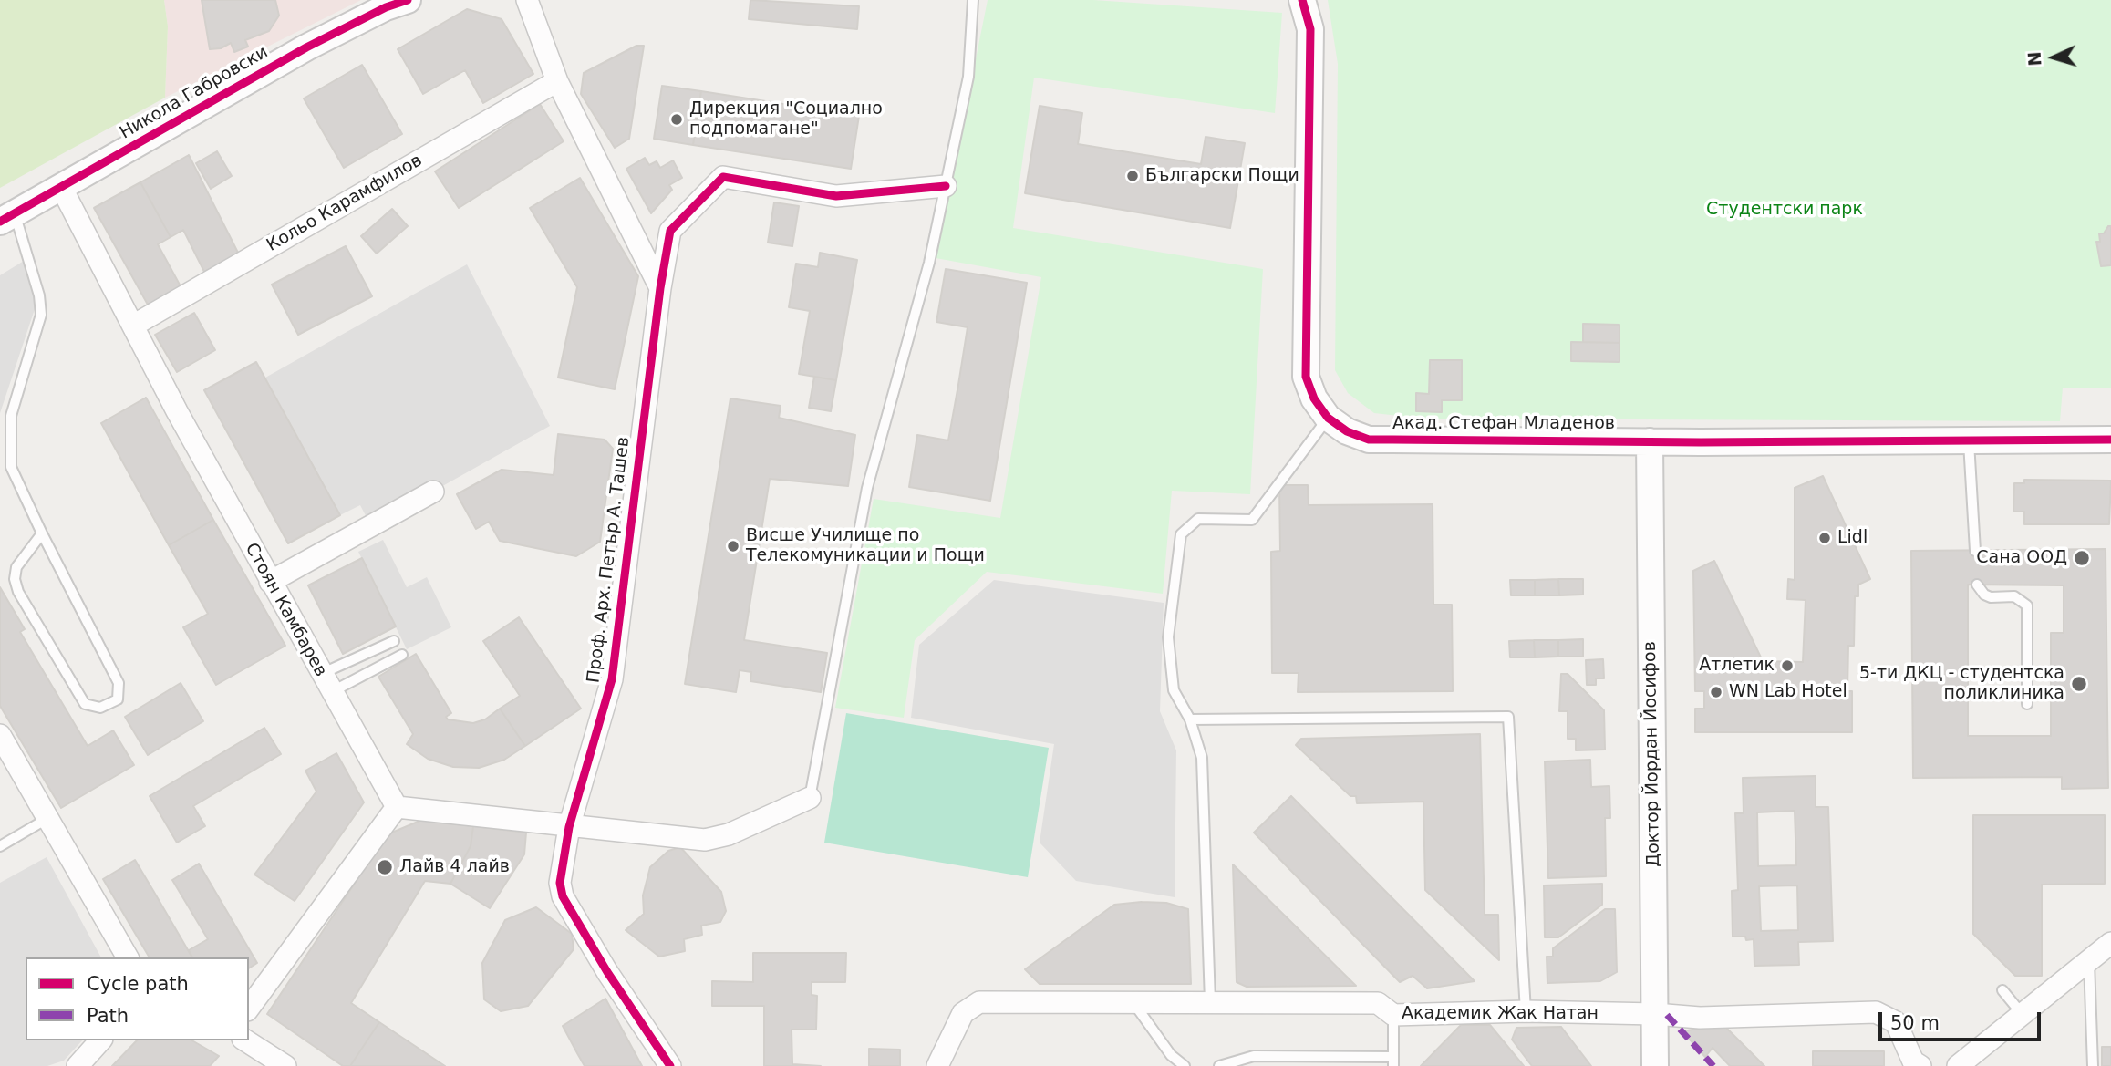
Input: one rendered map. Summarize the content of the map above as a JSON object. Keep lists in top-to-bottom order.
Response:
{
  "streets": {
    "street": [
      "Никола Габровски",
      "Кольо Карамфилов",
      "Акад. Стефан Младенов",
      "Проф. Арх. Петър А. Ташев",
      "Стоян Камбарев",
      "Доктор Йордан Йосифов",
      "Академик Жак Натан"
    ]
  },
  "crossings": [
    ["Никола Габровски", "Стоян Камбарев"],
    ["Кольо Карамфилов", "Стоян Камбарев"],
    ["Акад. Стефан Младенов", "Доктор Йордан Йосифов"],
    ["Доктор Йордан Йосифов", "Академик Жак Натан"]
  ],
  "parks": ["Студентски парк"],
  "places": [
    "Дирекция \"Социално подпомагане\"",
    "Български Пощи",
    "Lidl",
    "Висше Училище по Телекомуникации и Пощи",
    "Сана ООД",
    "Атлетик",
    "5-ти ДКЦ - студентска поликлиника",
    "WN Lab Hotel",
    "Лайв 4 лайв"
  ],
  "legend": ["Cycle path", "Path"],
  "scale_bar": "50 m",
  "north": "left"
}
